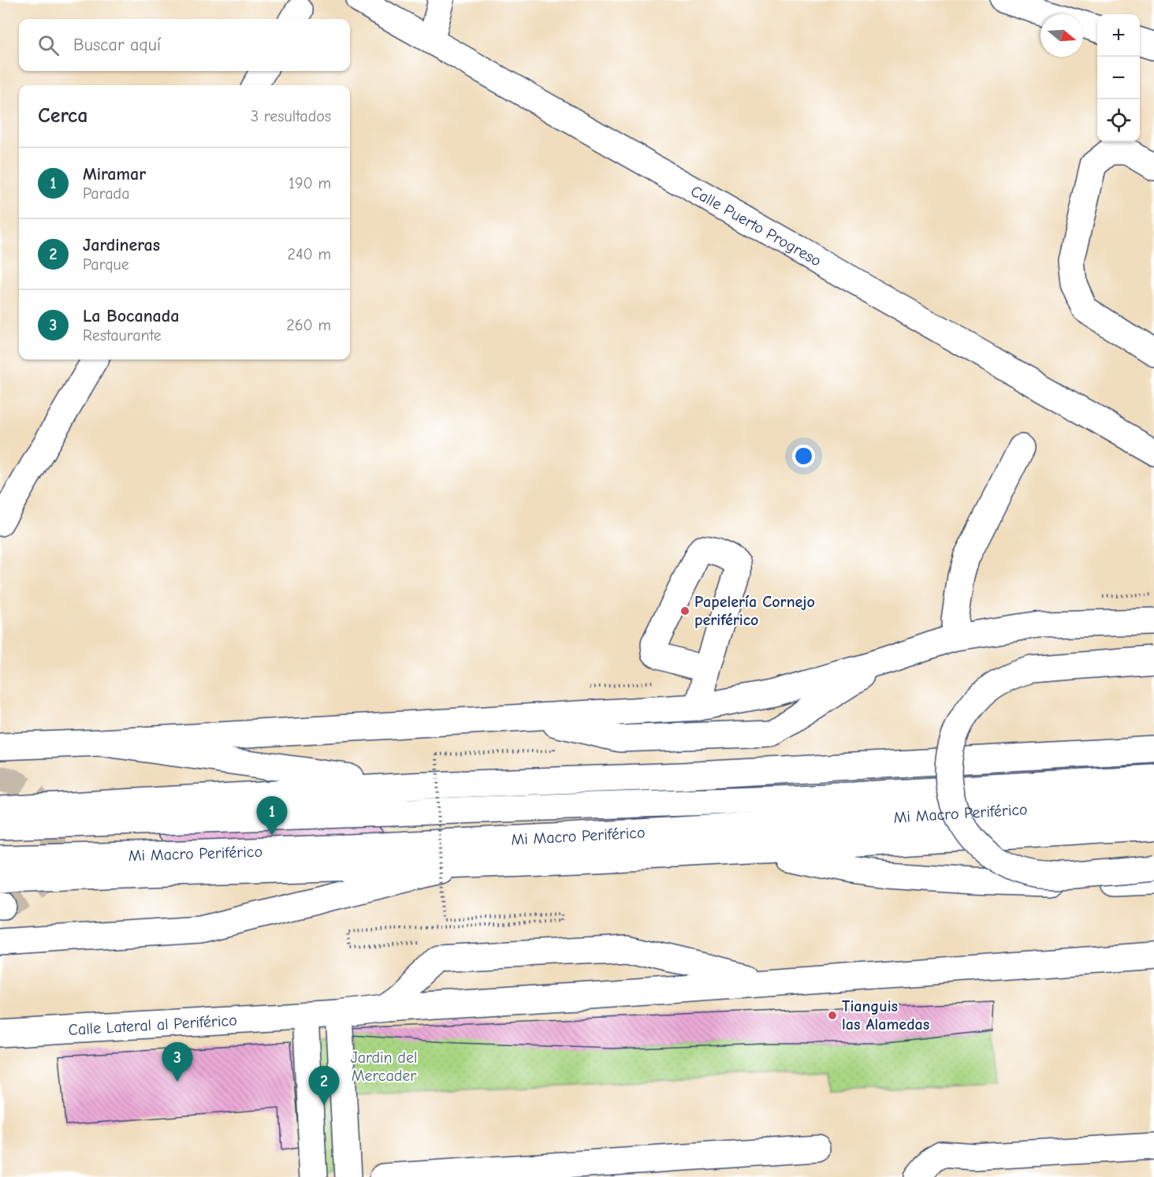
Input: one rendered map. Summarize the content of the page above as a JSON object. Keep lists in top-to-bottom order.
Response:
{
  "streets": {
    "main road": ["Calle Puerto Progreso", "Mi Macro Periférico", "Calle Lateral al Periférico"]
  },
  "parks": ["Jardin del Mercader"],
  "places": ["Papelería Cornejo periférico", "Tianguis las Alamedas"],
  "north": "right",
  "page": {
    "map_buttons": ["+", "−"],
    "search": "Buscar aquí",
    "heading": ["Cerca", "3 resultados"],
    "list": [
      {
        "mark": "1",
        "name": "Miramar",
        "note": "Parada",
        "value": "190 m"
      },
      {
        "mark": "2",
        "name": "Jardineras",
        "note": "Parque",
        "value": "240 m"
      },
      {
        "mark": "3",
        "name": "La Bocanada",
        "note": "Restaurante",
        "value": "260 m"
      }
    ],
    "pins": ["1", "3", "2"]
  }
}
